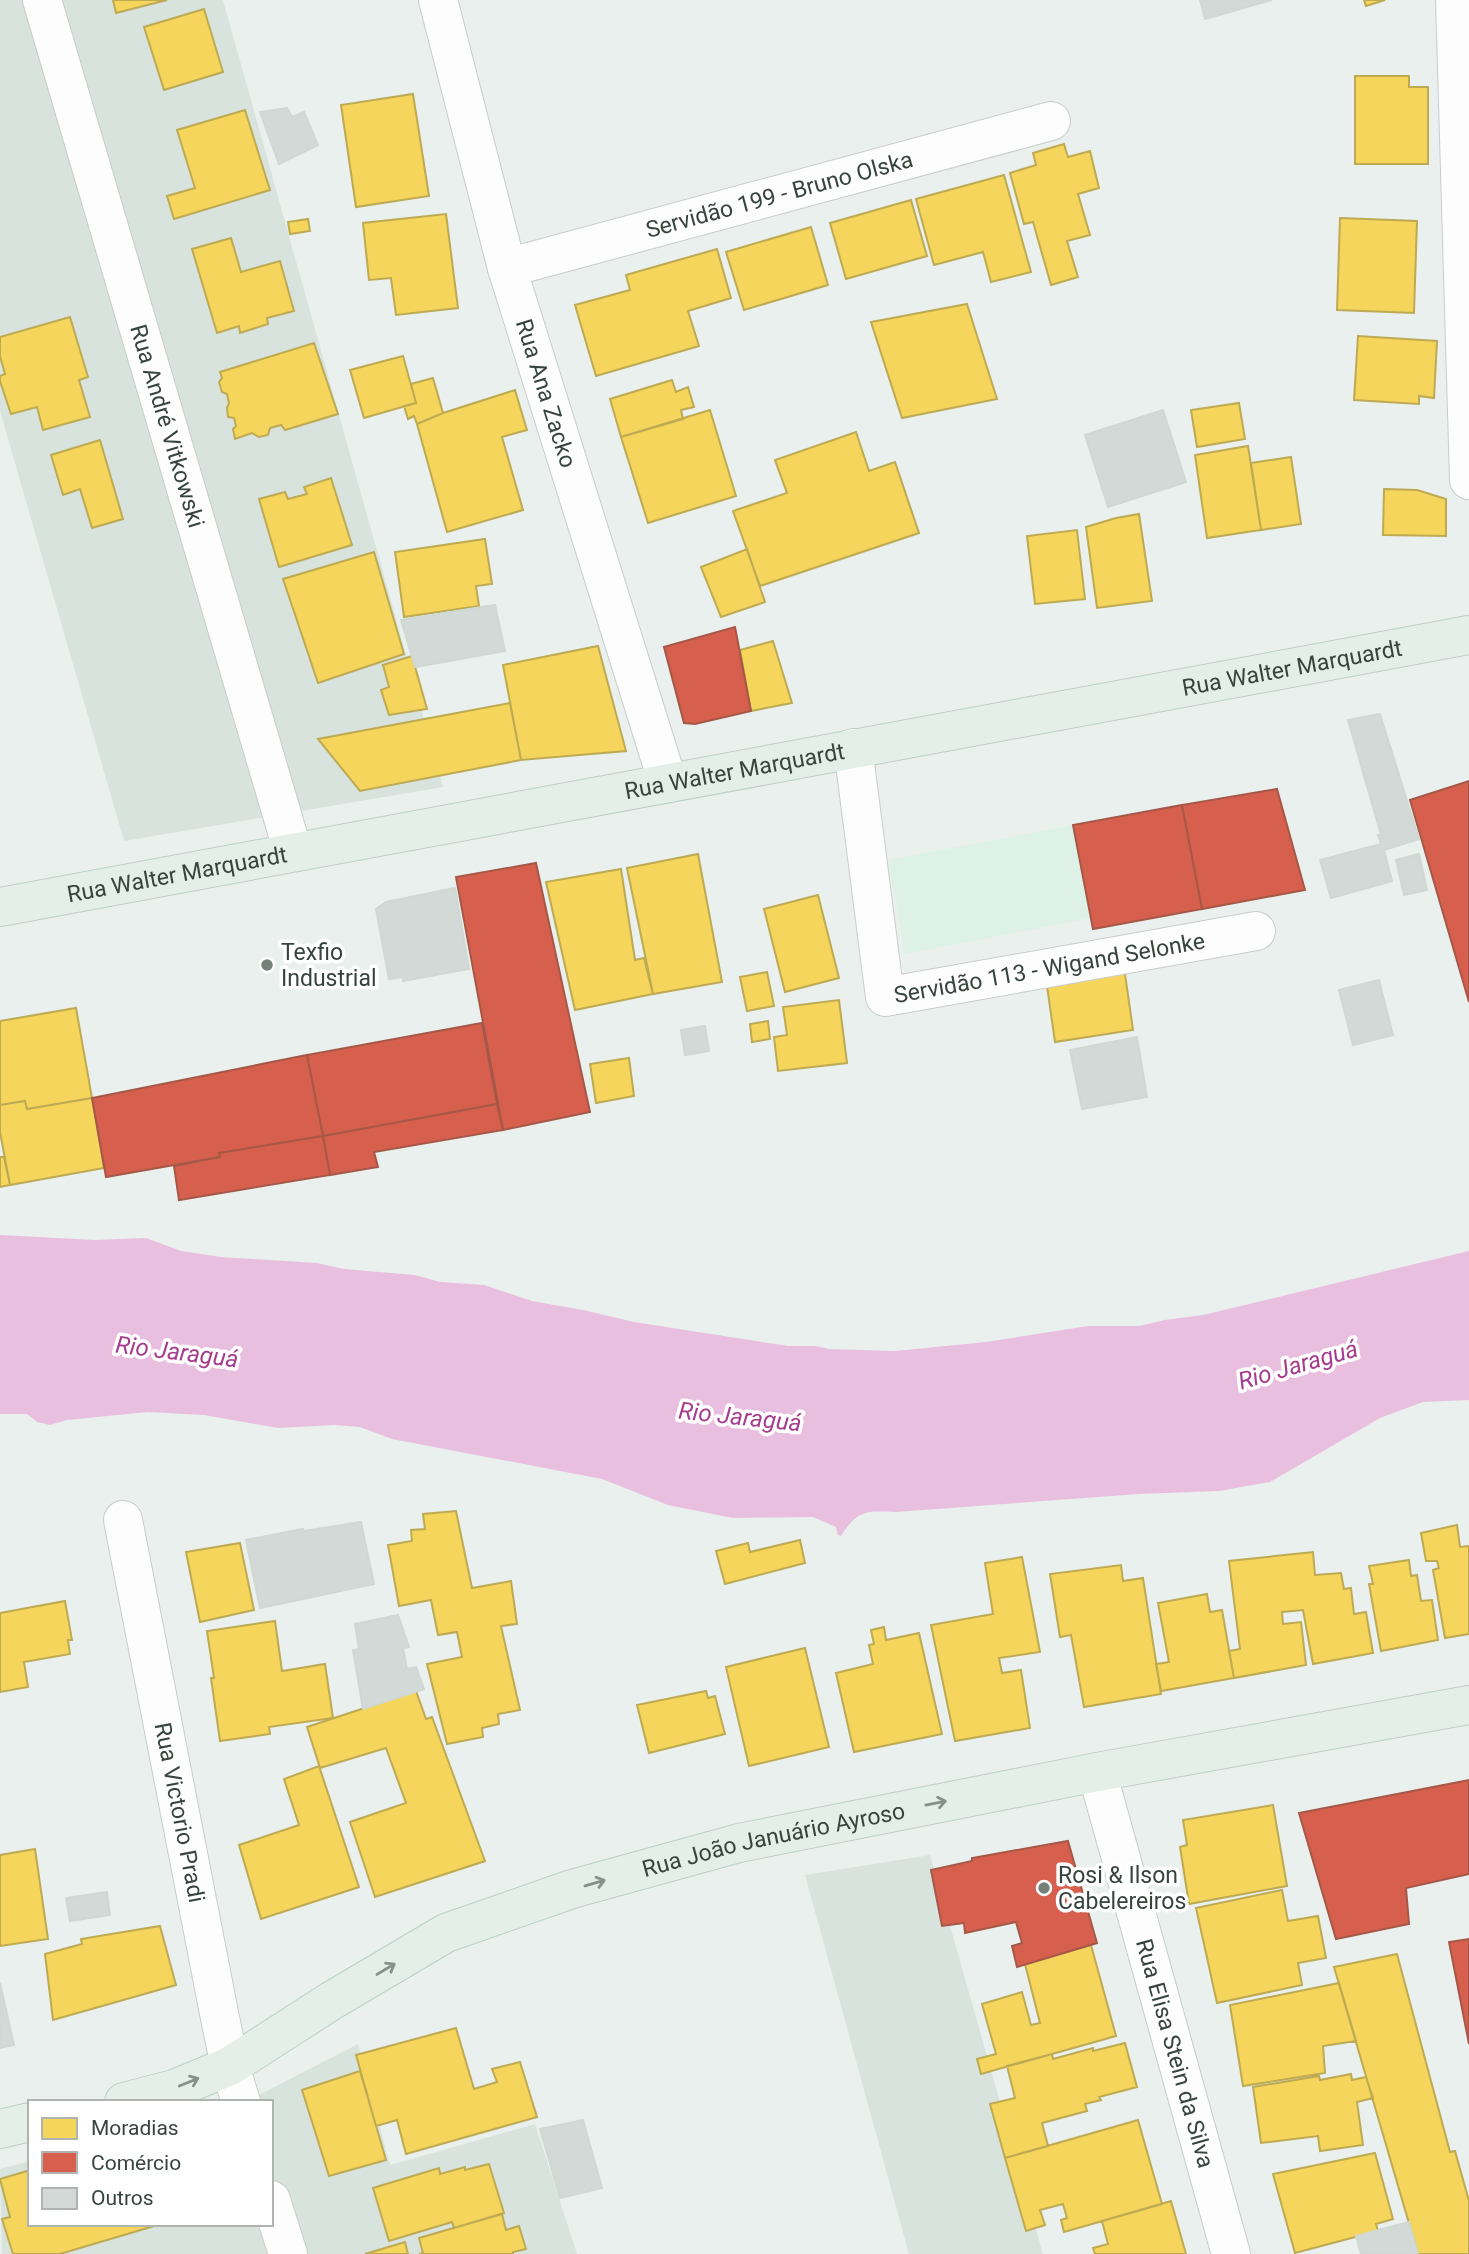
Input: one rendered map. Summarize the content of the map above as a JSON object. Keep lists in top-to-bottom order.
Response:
{
  "streets": {
    "main road": ["Rua Walter Marquardt", "Rua João Januário Ayroso"],
    "street": [
      "Servidão 199 - Bruno Olska",
      "Rua Ana Zacko",
      "Rua André Vitkowski",
      "Servidão 113 - Wigand Selonke",
      "Rua Victorio Pradi",
      "Rua Elisa Stein da Silva"
    ]
  },
  "crossings": [
    ["Servidão 199 - Bruno Olska", "Rua Ana Zacko"],
    ["Rua Ana Zacko", "Rua Walter Marquardt"],
    ["Rua André Vitkowski", "Rua Walter Marquardt"],
    ["Rua Walter Marquardt", "Servidão 113 - Wigand Selonke"],
    ["Rua Victorio Pradi", "Rua João Januário Ayroso"],
    ["Rua João Januário Ayroso", "Rua Elisa Stein da Silva"]
  ],
  "one_way": ["Rua João Januário Ayroso"],
  "water": ["Rio Jaraguá"],
  "places": ["Texfio Industrial", "Rosi & Ilson Cabelereiros"],
  "legend": ["Moradias", "Comércio", "Outros"]
}
